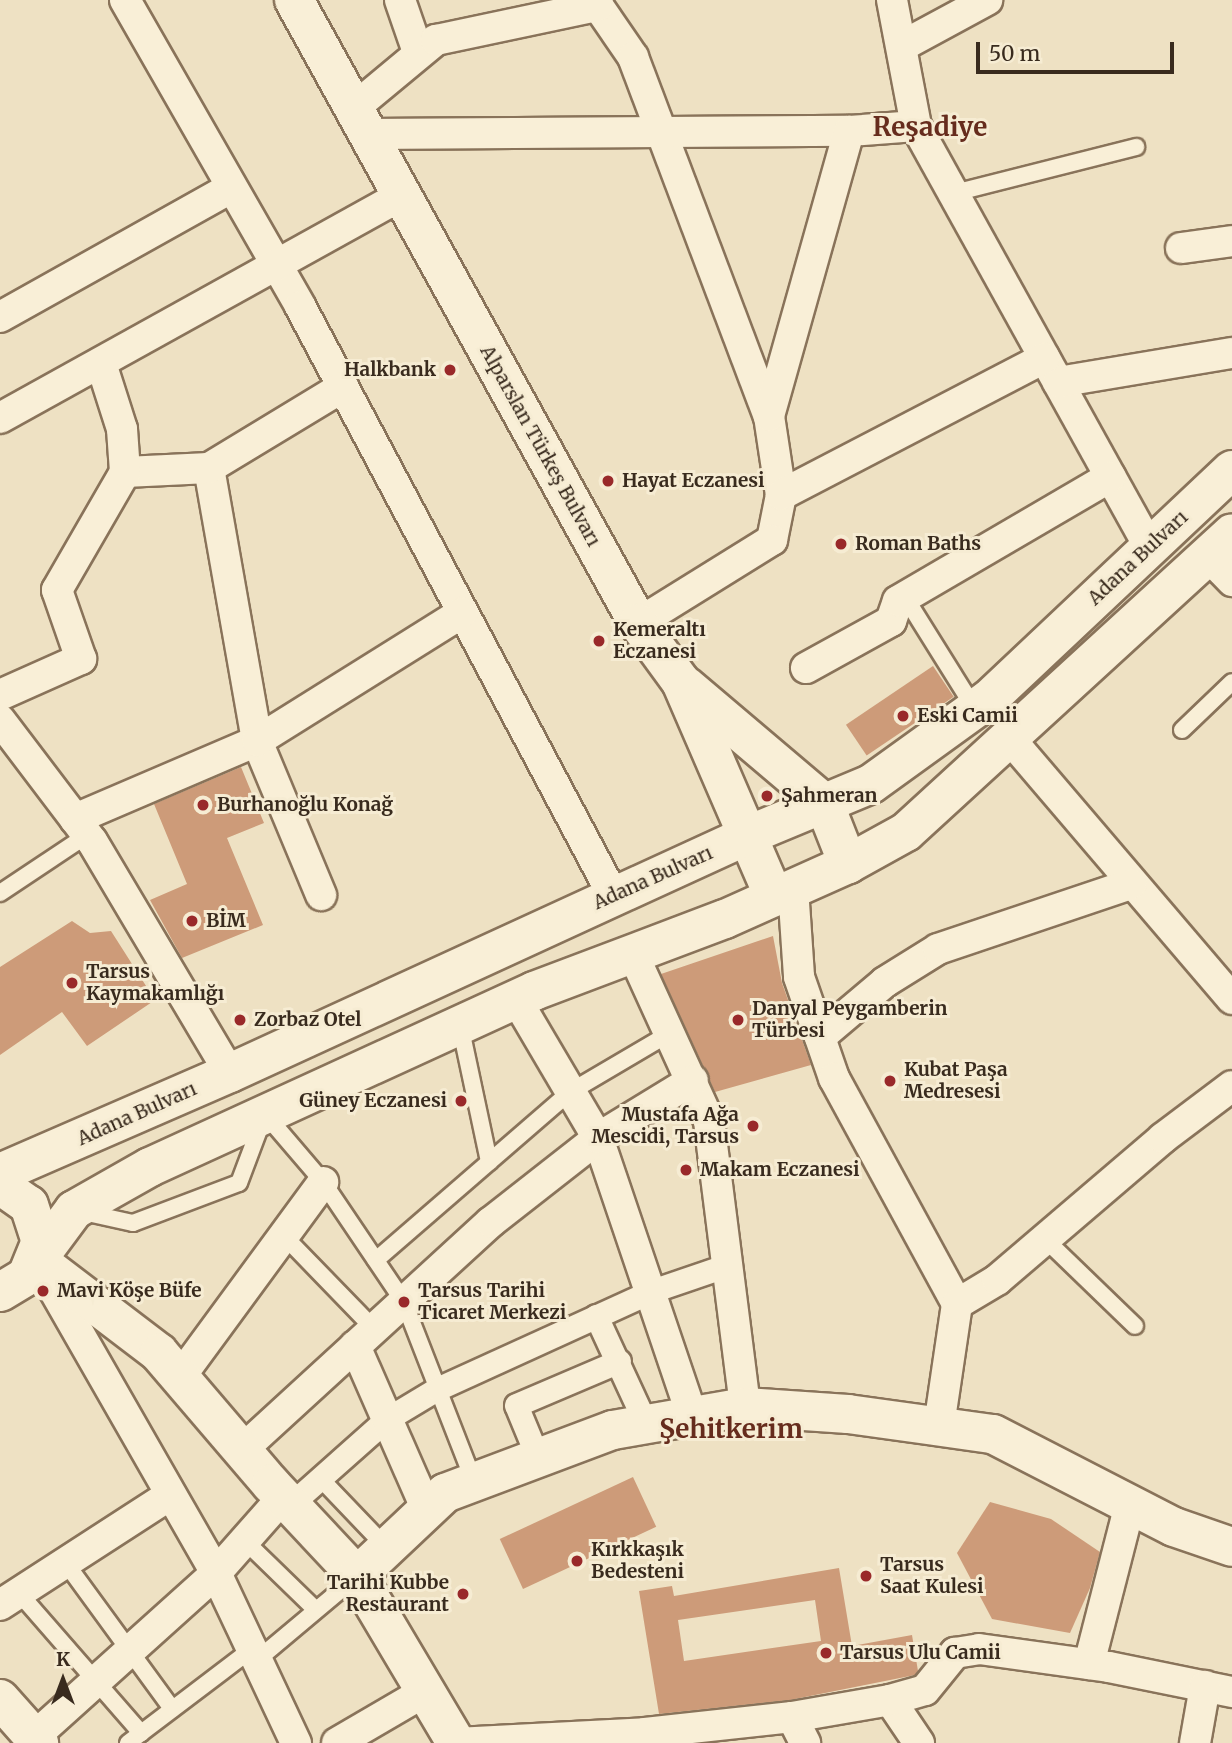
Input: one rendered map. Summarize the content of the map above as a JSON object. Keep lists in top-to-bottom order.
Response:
{
  "streets": {
    "main road": ["Alparslan Türkeş Bulvarı", "Adana Bulvarı"]
  },
  "crossings": [
    ["Alparslan Türkeş Bulvarı", "Adana Bulvarı"]
  ],
  "districts": ["Reşadiye", "Şehitkerim"],
  "places": [
    "Halkbank",
    "Hayat Eczanesi",
    "Roman Baths",
    "Kemeraltı Eczanesi",
    "Eski Camii",
    "Şahmeran",
    "Burhanoğlu Konağ",
    "BİM",
    "Tarsus Kaymakamlığı",
    "Zorbaz Otel",
    "Danyal Peygamberin Türbesi",
    "Kubat Paşa Medresesi",
    "Güney Eczanesi",
    "Mustafa Ağa Mescidi, Tarsus",
    "Makam Eczanesi",
    "Mavi Köşe Büfe",
    "Tarsus Tarihi Ticaret Merkezi",
    "Kırkkaşık Bedesteni",
    "Tarsus Saat Kulesi",
    "Tarihi Kubbe Restaurant",
    "Tarsus Ulu Camii"
  ],
  "scale_bar": "50 m",
  "north": "top"
}
